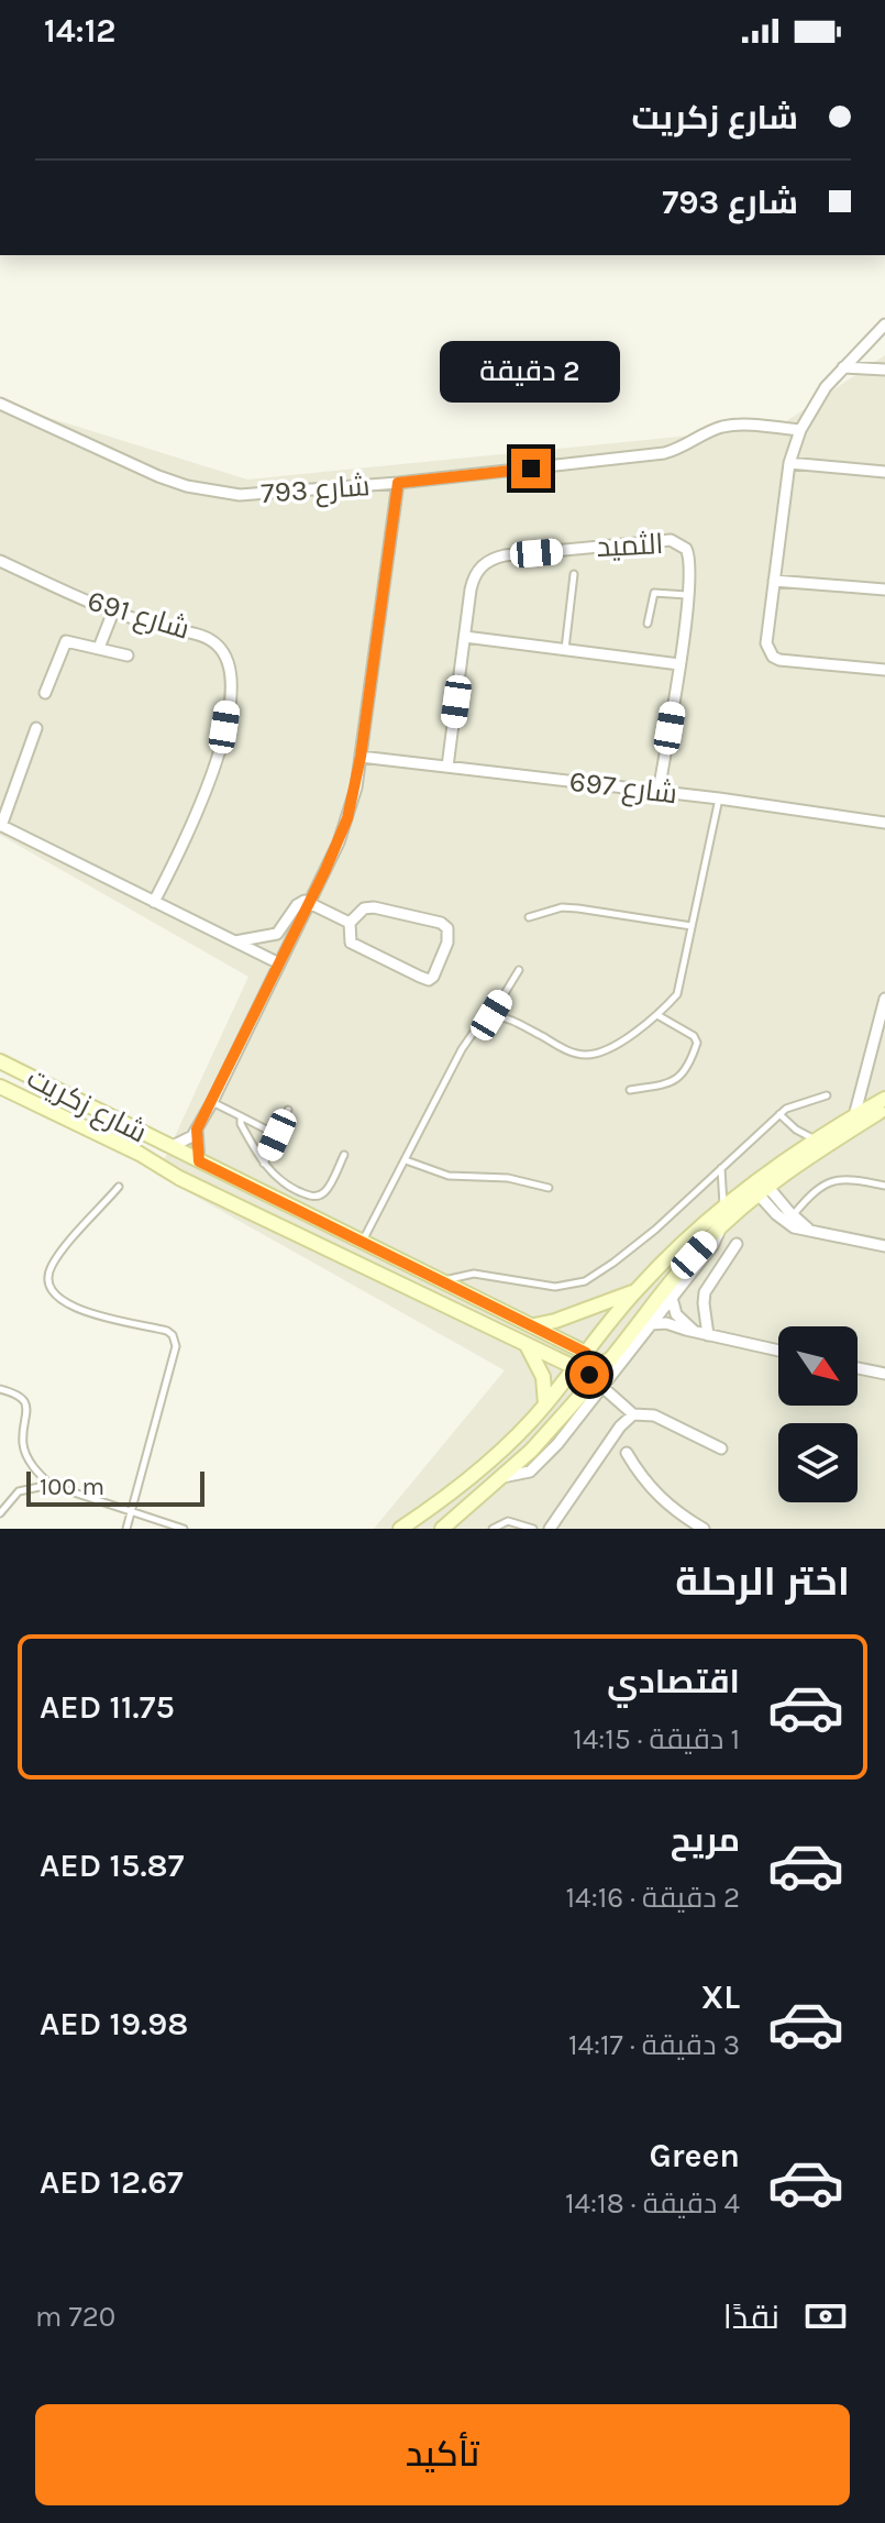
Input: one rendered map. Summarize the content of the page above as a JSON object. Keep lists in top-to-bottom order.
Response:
{
  "streets": {
    "street": [
      "شارع 793",
      "الثميد",
      "شارع 691",
      "شارع 697",
      "شارع زكريت"
    ]
  },
  "crossings": [
    ["الثميد", "شارع 697"]
  ],
  "scale_bar": "100 m",
  "north": "bottom right",
  "page": {
    "status": "14:12",
    "banner": ["شارع زكريت", "شارع 793"],
    "bubble": "2 دقيقة",
    "scale": "100 m",
    "heading": "اختر الرحلة",
    "list": [
      {
        "name": "اقتصادي",
        "note": "1 دقيقة · 14:15",
        "value": "AED 11.75"
      },
      {
        "name": "مريح",
        "note": "2 دقيقة · 14:16",
        "value": "AED 15.87"
      },
      {
        "name": "XL",
        "note": "3 دقيقة · 14:17",
        "value": "AED 19.98"
      },
      {
        "name": "Green",
        "note": "4 دقيقة · 14:18",
        "value": "AED 12.67"
      }
    ],
    "pay": ["نقدًا", "720 m"],
    "buttons": "تأكيد"
  }
}
